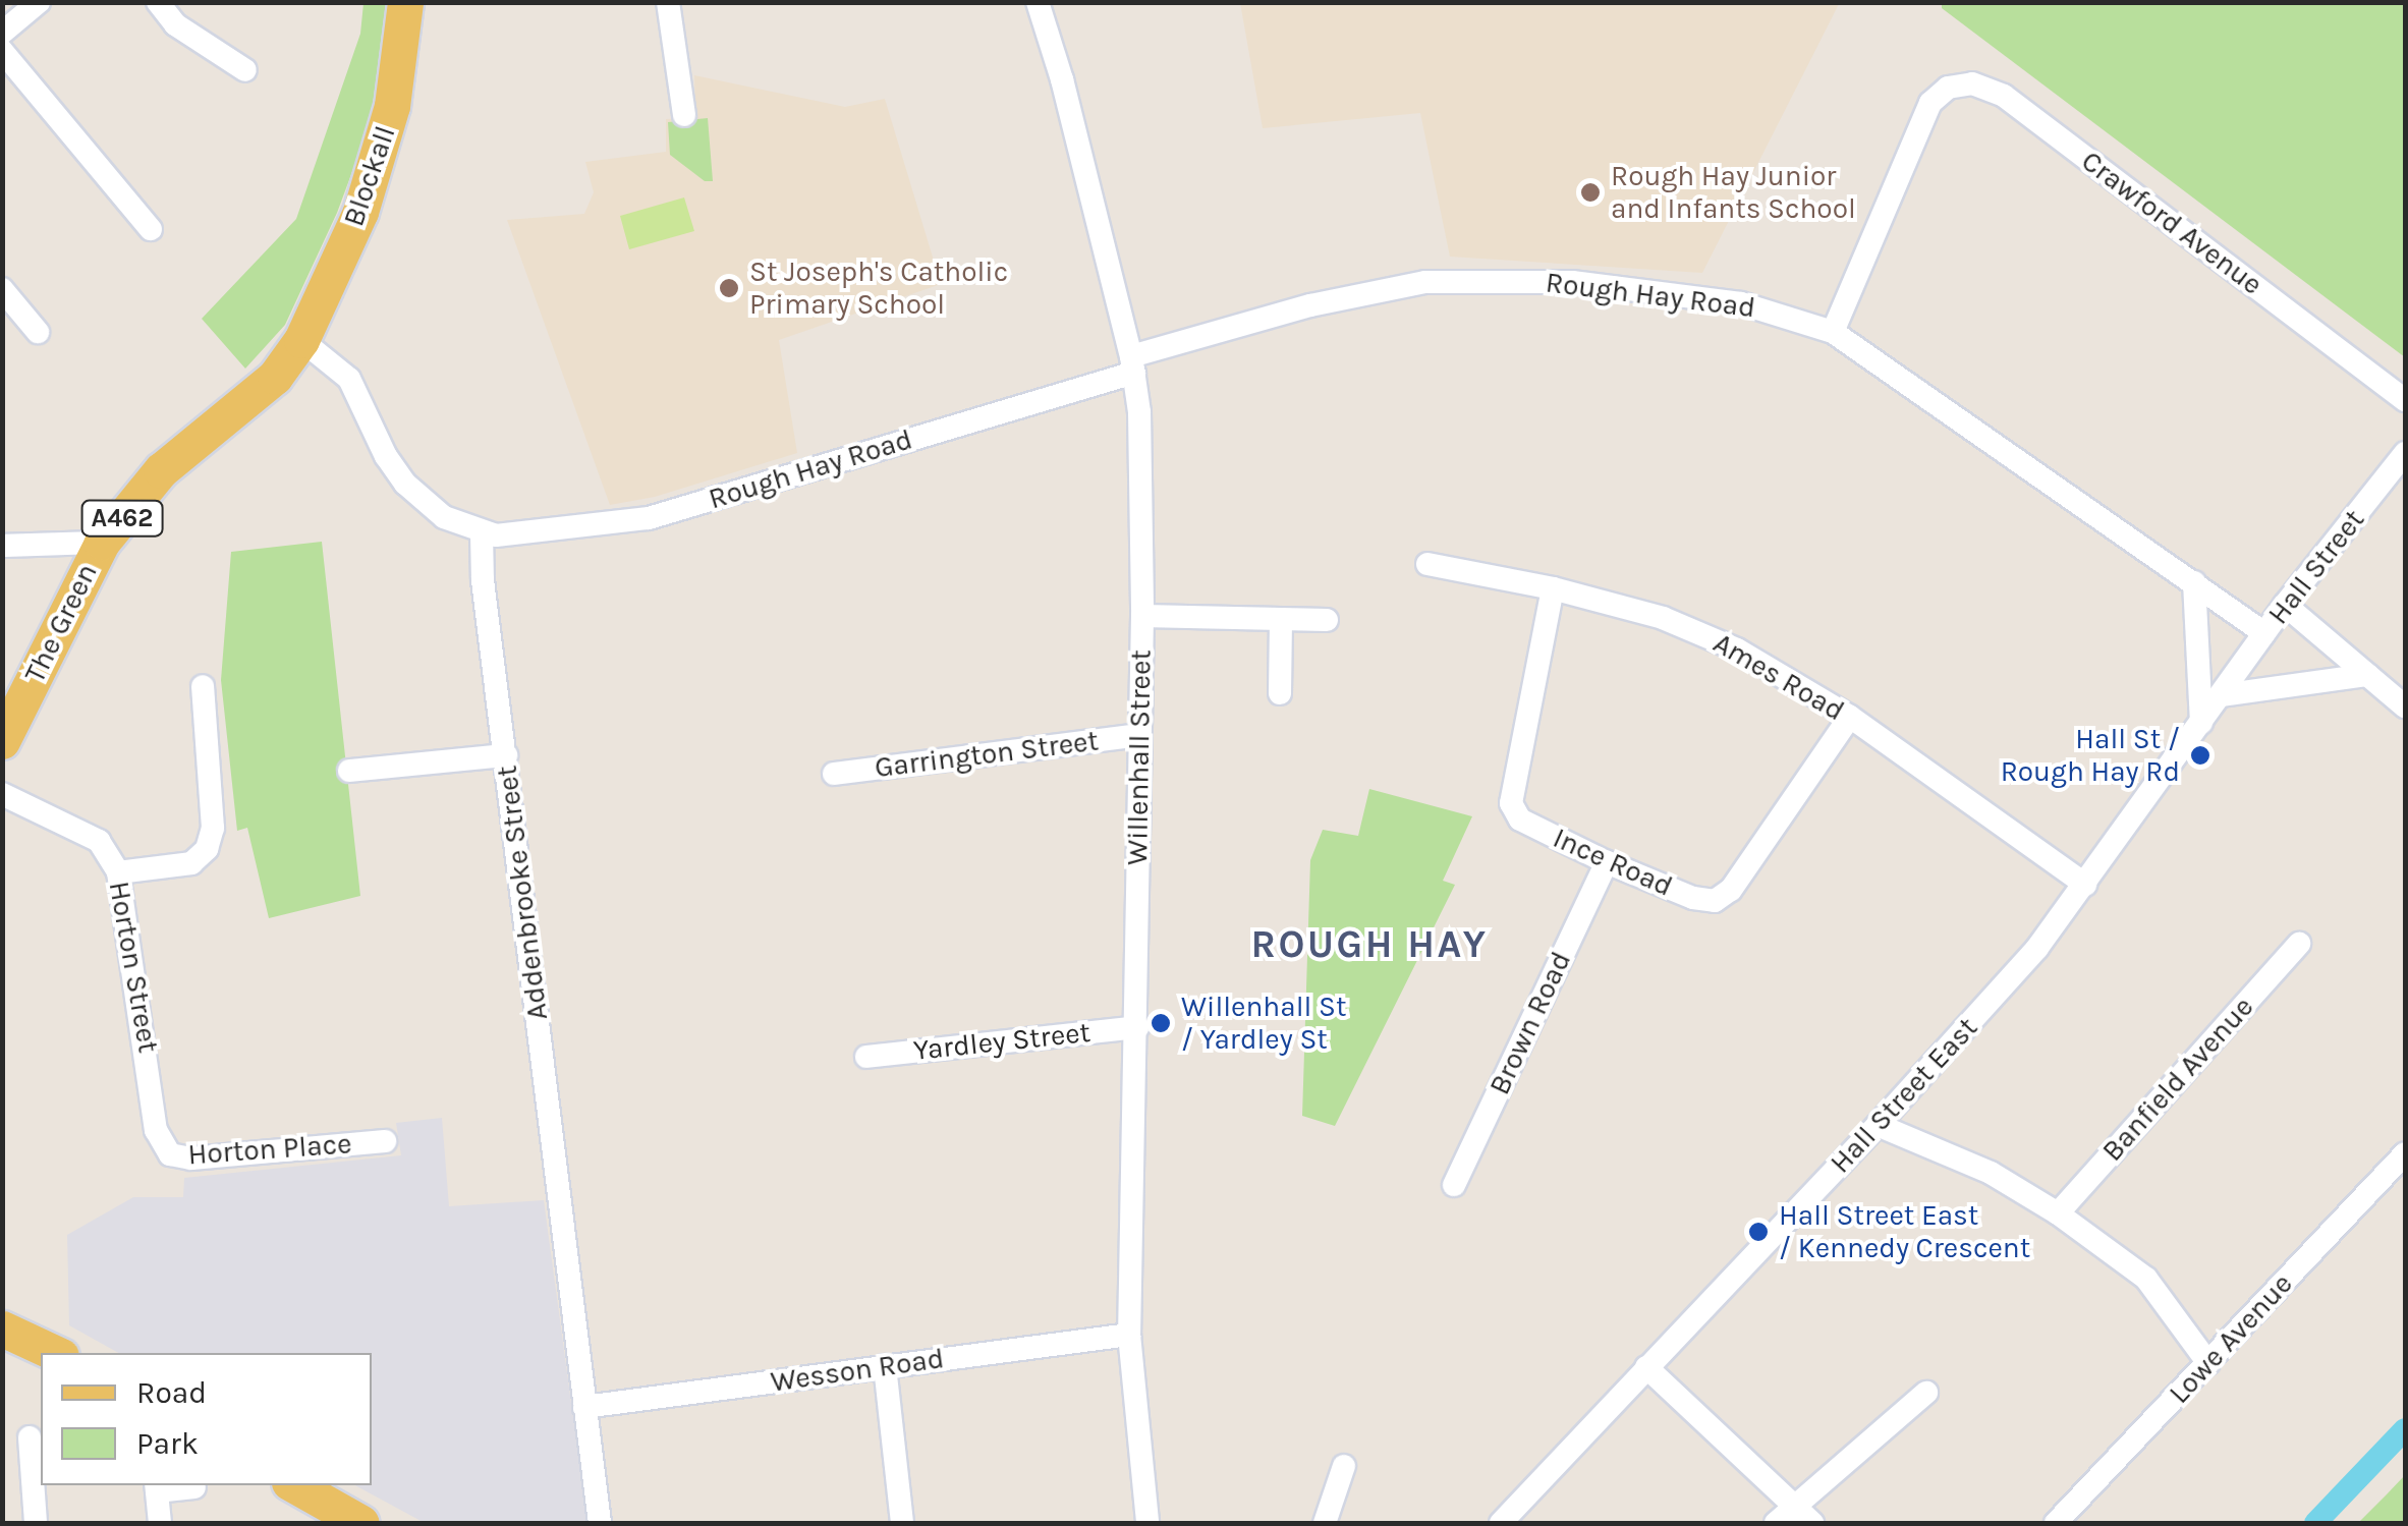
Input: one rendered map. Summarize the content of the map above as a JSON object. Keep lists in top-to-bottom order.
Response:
{
  "streets": {
    "main road": ["Blockall", "A462", "The Green"],
    "street": [
      "Crawford Avenue",
      "Rough Hay Road",
      "Hall Street",
      "Ames Road",
      "Garrington Street",
      "Willenhall Street",
      "Ince Road",
      "Addenbrooke Street",
      "Horton Street",
      "Brown Road",
      "Yardley Street",
      "Banfield Avenue",
      "Hall Street East",
      "Horton Place",
      "Lowe Avenue",
      "Wesson Road"
    ]
  },
  "crossings": [
    ["Blockall", "The Green"],
    ["Crawford Avenue", "Rough Hay Road"],
    ["Rough Hay Road", "Hall Street"],
    ["Rough Hay Road", "Willenhall Street"],
    ["Rough Hay Road", "Addenbrooke Street"],
    ["Rough Hay Road", "Hall Street East"],
    ["Hall Street", "Hall Street East"],
    ["Ames Road", "Ince Road"],
    ["Ames Road", "Hall Street East"],
    ["Garrington Street", "Willenhall Street"],
    ["Willenhall Street", "Yardley Street"],
    ["Willenhall Street", "Wesson Road"],
    ["Ince Road", "Brown Road"],
    ["Addenbrooke Street", "Wesson Road"],
    ["Horton Street", "Horton Place"]
  ],
  "districts": ["ROUGH HAY"],
  "places": [
    "Rough Hay Junior and Infants School",
    "St Joseph's Catholic Primary School",
    "Hall St / Rough Hay Rd",
    "Willenhall St / Yardley St",
    "Hall Street East / Kennedy Crescent"
  ],
  "legend": ["Road", "Park"]
}
